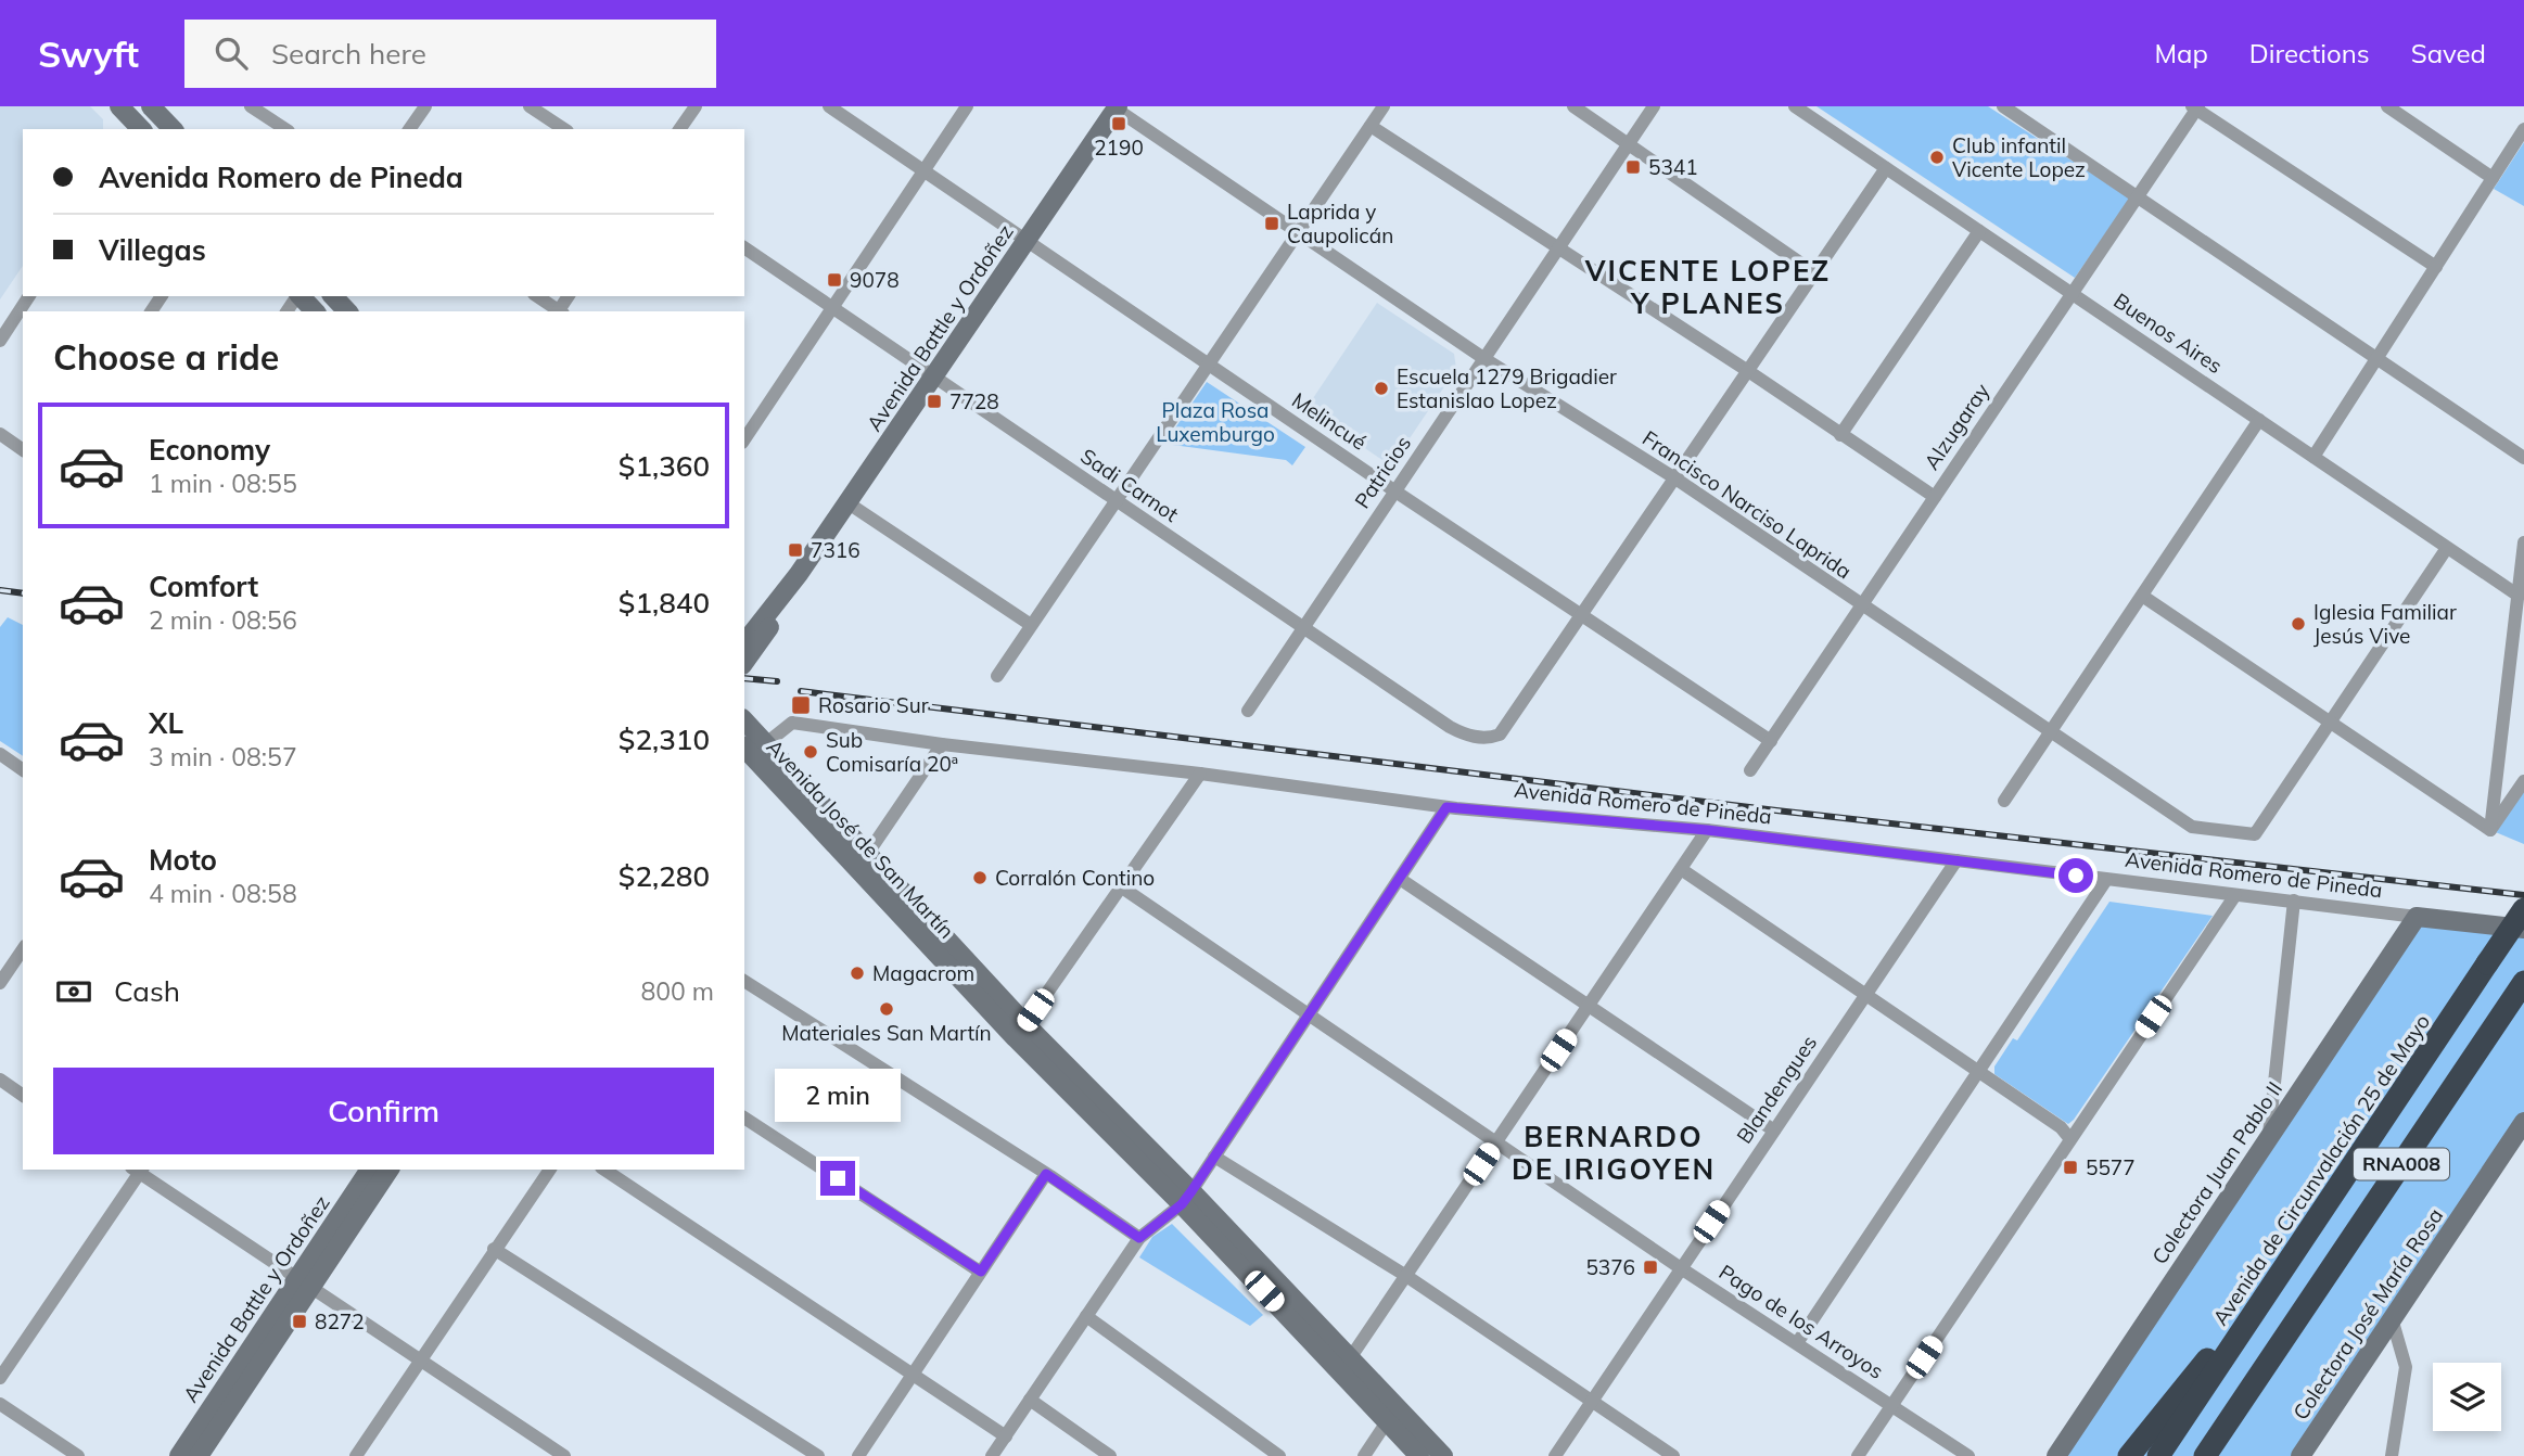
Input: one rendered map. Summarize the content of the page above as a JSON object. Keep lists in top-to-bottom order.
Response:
{
  "streets": {
    "highway": ["RNA008", "Avenida de Circunvalación 25 de Mayo"],
    "main road": [
      "Avenida Battle y Ordoñez",
      "Avenida Romero de Pineda",
      "Avenida José de San Martín",
      "Colectora Juan Pablo II",
      "Colectora José María Rosa"
    ],
    "street": [
      "Buenos Aires",
      "Melincué",
      "Alzugaray",
      "Patricios",
      "Sadi Carnot",
      "Francisco Narciso Laprida",
      "Blandengues",
      "Pago de los Arroyos"
    ]
  },
  "crossings": [
    ["Avenida Battle y Ordoñez", "Melincué"],
    ["Avenida Battle y Ordoñez", "Sadi Carnot"],
    ["Avenida Battle y Ordoñez", "Francisco Narciso Laprida"],
    ["Buenos Aires", "Alzugaray"],
    ["Melincué", "Alzugaray"],
    ["Melincué", "Patricios"],
    ["Melincué", "Sadi Carnot"],
    ["Alzugaray", "Francisco Narciso Laprida"],
    ["Patricios", "Sadi Carnot"],
    ["Patricios", "Francisco Narciso Laprida"],
    ["Avenida Romero de Pineda", "Avenida José de San Martín"],
    ["Avenida Romero de Pineda", "Blandengues"],
    ["Avenida Romero de Pineda", "Colectora Juan Pablo II"],
    ["Blandengues", "Pago de los Arroyos"],
    ["RNA008", "Avenida de Circunvalación 25 de Mayo"]
  ],
  "districts": ["VICENTE LOPEZ Y PLANES", "BERNARDO DE IRIGOYEN"],
  "parks": ["Plaza Rosa Luxemburgo"],
  "places": {
    "transit": [
      "2190",
      "5341",
      "Laprida y Caupolicán",
      "9078",
      "7728",
      "7316",
      "Rosario Sur",
      "5577",
      "5376",
      "8272"
    ],
    "other": [
      "Club infantil Vicente Lopez",
      "Escuela 1279 Brigadier Estanislao Lopez",
      "Iglesia Familiar Jesús Vive",
      "Sub Comisaría 20ª",
      "Corralón Contino",
      "Magacrom",
      "Materiales San Martín"
    ]
  },
  "page": {
    "header": "Swyft",
    "search": "Search here",
    "nav": ["Map", "Directions", "Saved"],
    "banner": ["Avenida Romero de Pineda", "Villegas"],
    "heading": "Choose a ride",
    "list": [
      {
        "name": "Economy",
        "note": "1 min · 08:55",
        "value": "$1,360"
      },
      {
        "name": "Comfort",
        "note": "2 min · 08:56",
        "value": "$1,840"
      },
      {
        "name": "XL",
        "note": "3 min · 08:57",
        "value": "$2,310"
      },
      {
        "name": "Moto",
        "note": "4 min · 08:58",
        "value": "$2,280"
      }
    ],
    "pay": ["Cash", "800 m"],
    "buttons": "Confirm",
    "bubble": "2 min"
  }
}
